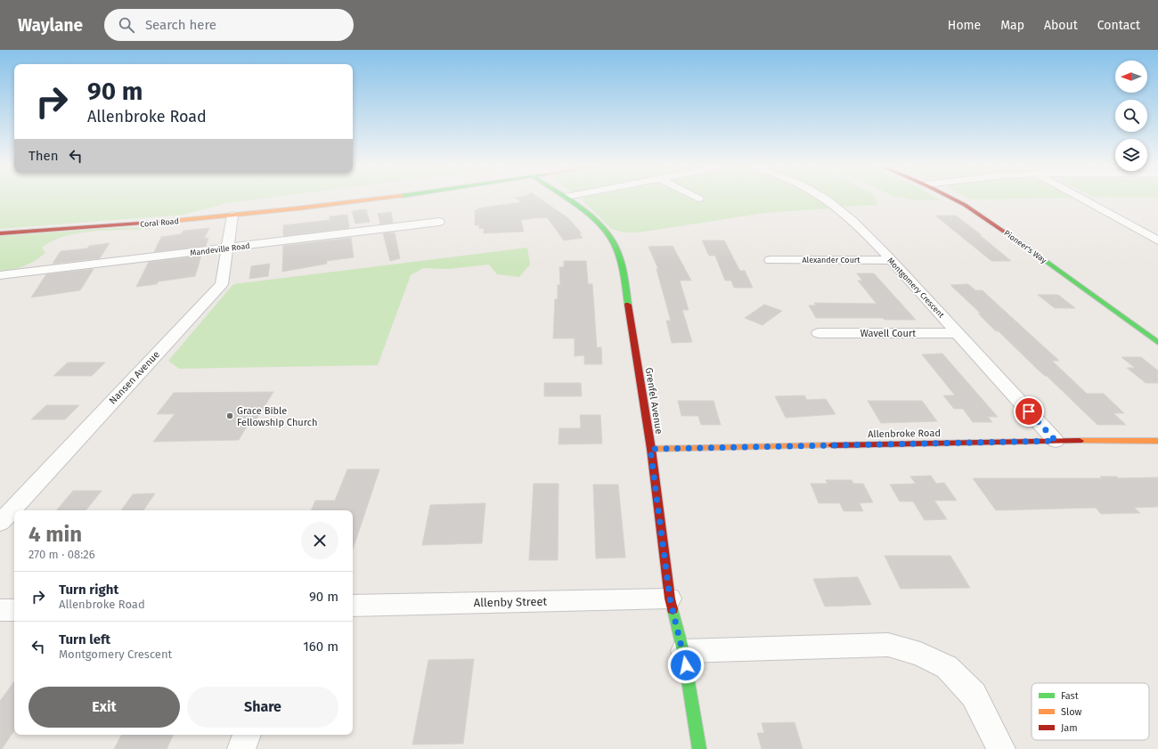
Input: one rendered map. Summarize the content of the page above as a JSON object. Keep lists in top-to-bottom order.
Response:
{
  "streets": {
    "main road": [
      "Coral Road",
      "Pioneer's Way",
      "Grenfel Avenue",
      "Allenbroke Road"
    ],
    "street": [
      "Mandeville Road",
      "Alexander Court",
      "Montgomery Crescent",
      "Wavell Court",
      "Nansen Avenue",
      "Allenby Street"
    ]
  },
  "crossings": [
    ["Coral Road", "Nansen Avenue"],
    ["Mandeville Road", "Nansen Avenue"],
    ["Alexander Court", "Montgomery Crescent"],
    ["Montgomery Crescent", "Wavell Court"],
    ["Montgomery Crescent", "Allenbroke Road"],
    ["Grenfel Avenue", "Allenbroke Road"],
    ["Grenfel Avenue", "Allenby Street"]
  ],
  "places": ["Grace Bible Fellowship Church"],
  "legend": ["Fast", "Slow", "Jam"],
  "north": "left",
  "page": {
    "header": "Waylane",
    "search": "Search here",
    "nav": [
      "Home",
      "Map",
      "About",
      "Contact"
    ],
    "turn": ["90 m", "Allenbroke Road"],
    "then": "Then",
    "heading": ["4 min", "270 m · 08:26"],
    "list": [
      {
        "name": "Turn right",
        "note": "Allenbroke Road",
        "value": "90 m"
      },
      {
        "name": "Turn left",
        "note": "Montgomery Crescent",
        "value": "160 m"
      }
    ],
    "buttons": ["Exit", "Share"]
  }
}
